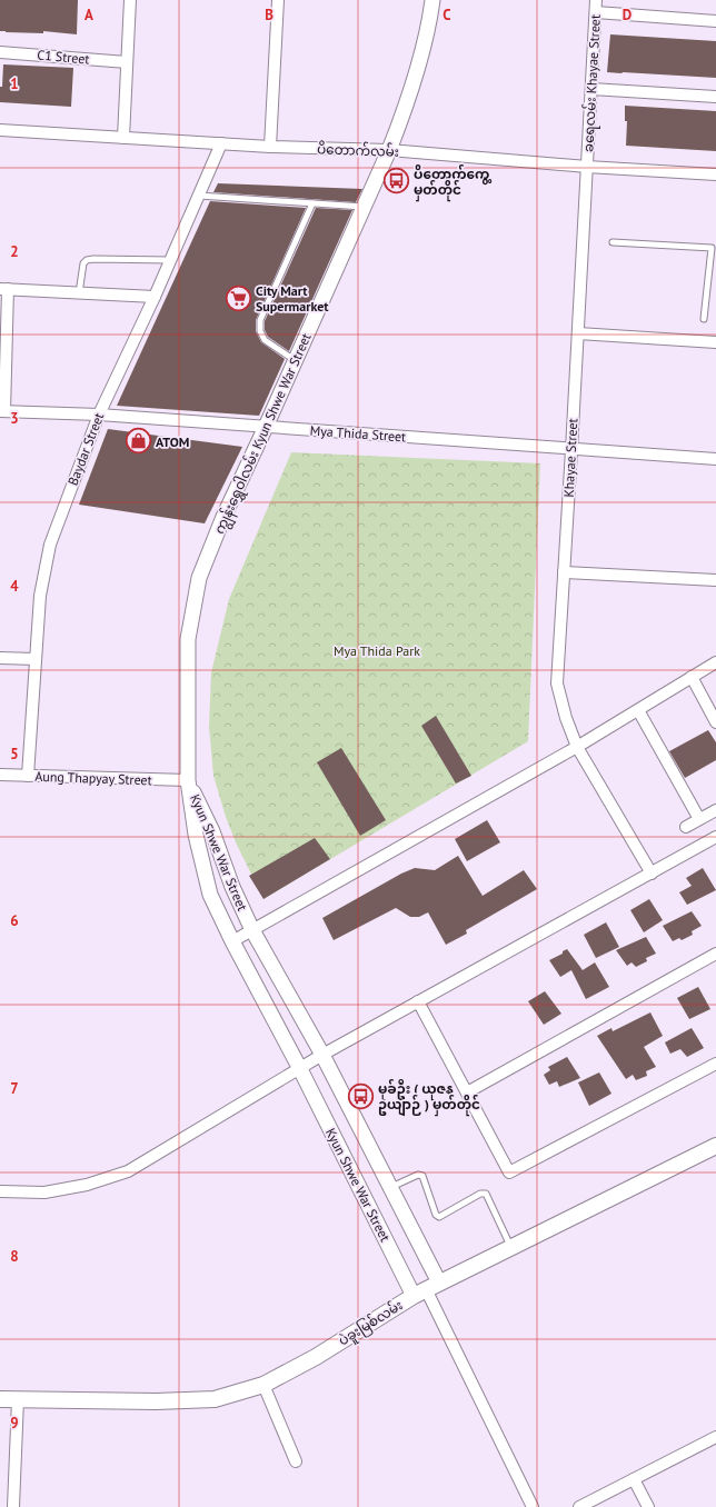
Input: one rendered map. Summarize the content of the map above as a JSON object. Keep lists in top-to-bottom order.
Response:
{
  "streets": {
    "main road": ["ပဲခူးမြစ်လမ်း"],
    "street": [
      "C1 Street",
      "ခရေလမ်း Khayae Street",
      "ပိတောက်လမ်း",
      "ကျွန်းရွှေဝါလမ်း Kyun Shwe War Street",
      "Mya Thida Street",
      "Baydar Street",
      "Khayae Street",
      "Aung Thapyay Street",
      "Kyun Shwe War Street"
    ]
  },
  "crossings": [
    ["ခရေလမ်း Khayae Street", "ပိတောက်လမ်း"],
    ["ခရေလမ်း Khayae Street", "Khayae Street"],
    ["ပိတောက်လမ်း", "ကျွန်းရွှေဝါလမ်း Kyun Shwe War Street"],
    ["ပိတောက်လမ်း", "Baydar Street"],
    ["ပိတောက်လမ်း", "Khayae Street"],
    ["ကျွန်းရွှေဝါလမ်း Kyun Shwe War Street", "Mya Thida Street"],
    ["ကျွန်းရွှေဝါလမ်း Kyun Shwe War Street", "Aung Thapyay Street"],
    ["ကျွန်းရွှေဝါလမ်း Kyun Shwe War Street", "Kyun Shwe War Street"],
    ["Mya Thida Street", "Baydar Street"],
    ["Mya Thida Street", "Khayae Street"],
    ["Baydar Street", "Aung Thapyay Street"],
    ["Aung Thapyay Street", "Kyun Shwe War Street"],
    ["Kyun Shwe War Street", "ပဲခူးမြစ်လမ်း"]
  ],
  "parks": ["Mya Thida Park"],
  "places": {
    "bus stop": ["ပိတောက်ကွေ့ မှတ်တိုင်", "မုခ်ဦး ( ယုဇန ဥယျာဉ် ) မှတ်တိုင်"],
    "supermarket": ["City Mart Supermarket"],
    "shop": ["ATOM"]
  },
  "grid": {
    "columns": [
      "A",
      "B",
      "C",
      "D"
    ],
    "rows": [
      "1",
      "2",
      "3",
      "4",
      "5",
      "6",
      "7",
      "8",
      "9"
    ]
  }
}
